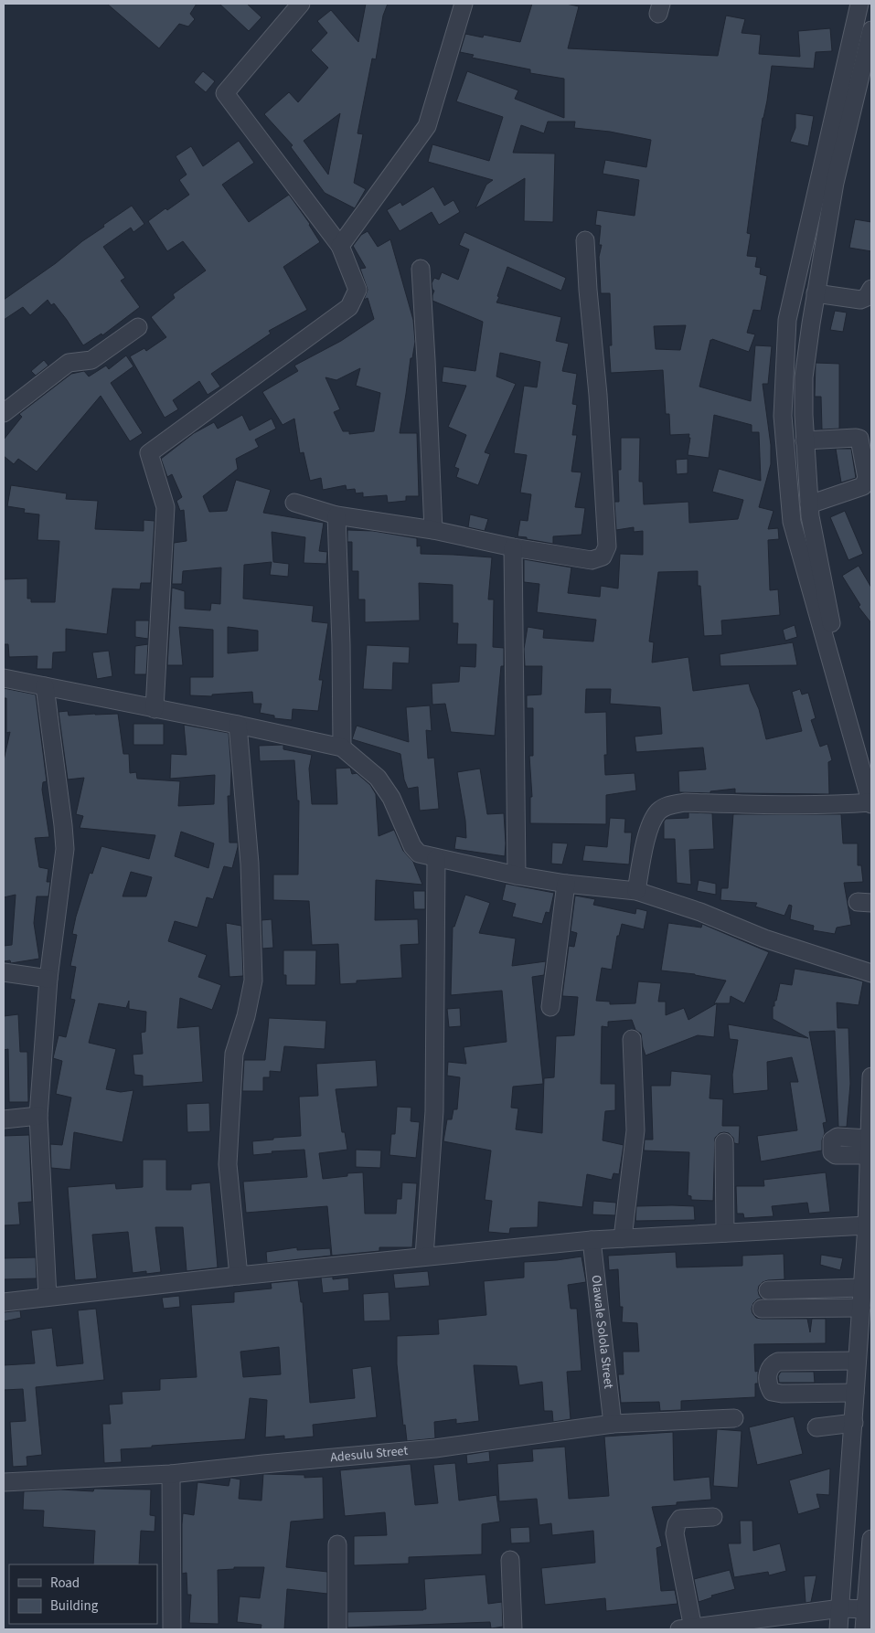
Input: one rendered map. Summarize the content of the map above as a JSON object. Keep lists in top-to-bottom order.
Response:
{
  "streets": {
    "street": ["Olawale Solola Street", "Adesulu Street"]
  },
  "crossings": [
    ["Olawale Solola Street", "Adesulu Street"]
  ],
  "legend": ["Road", "Building"]
}
